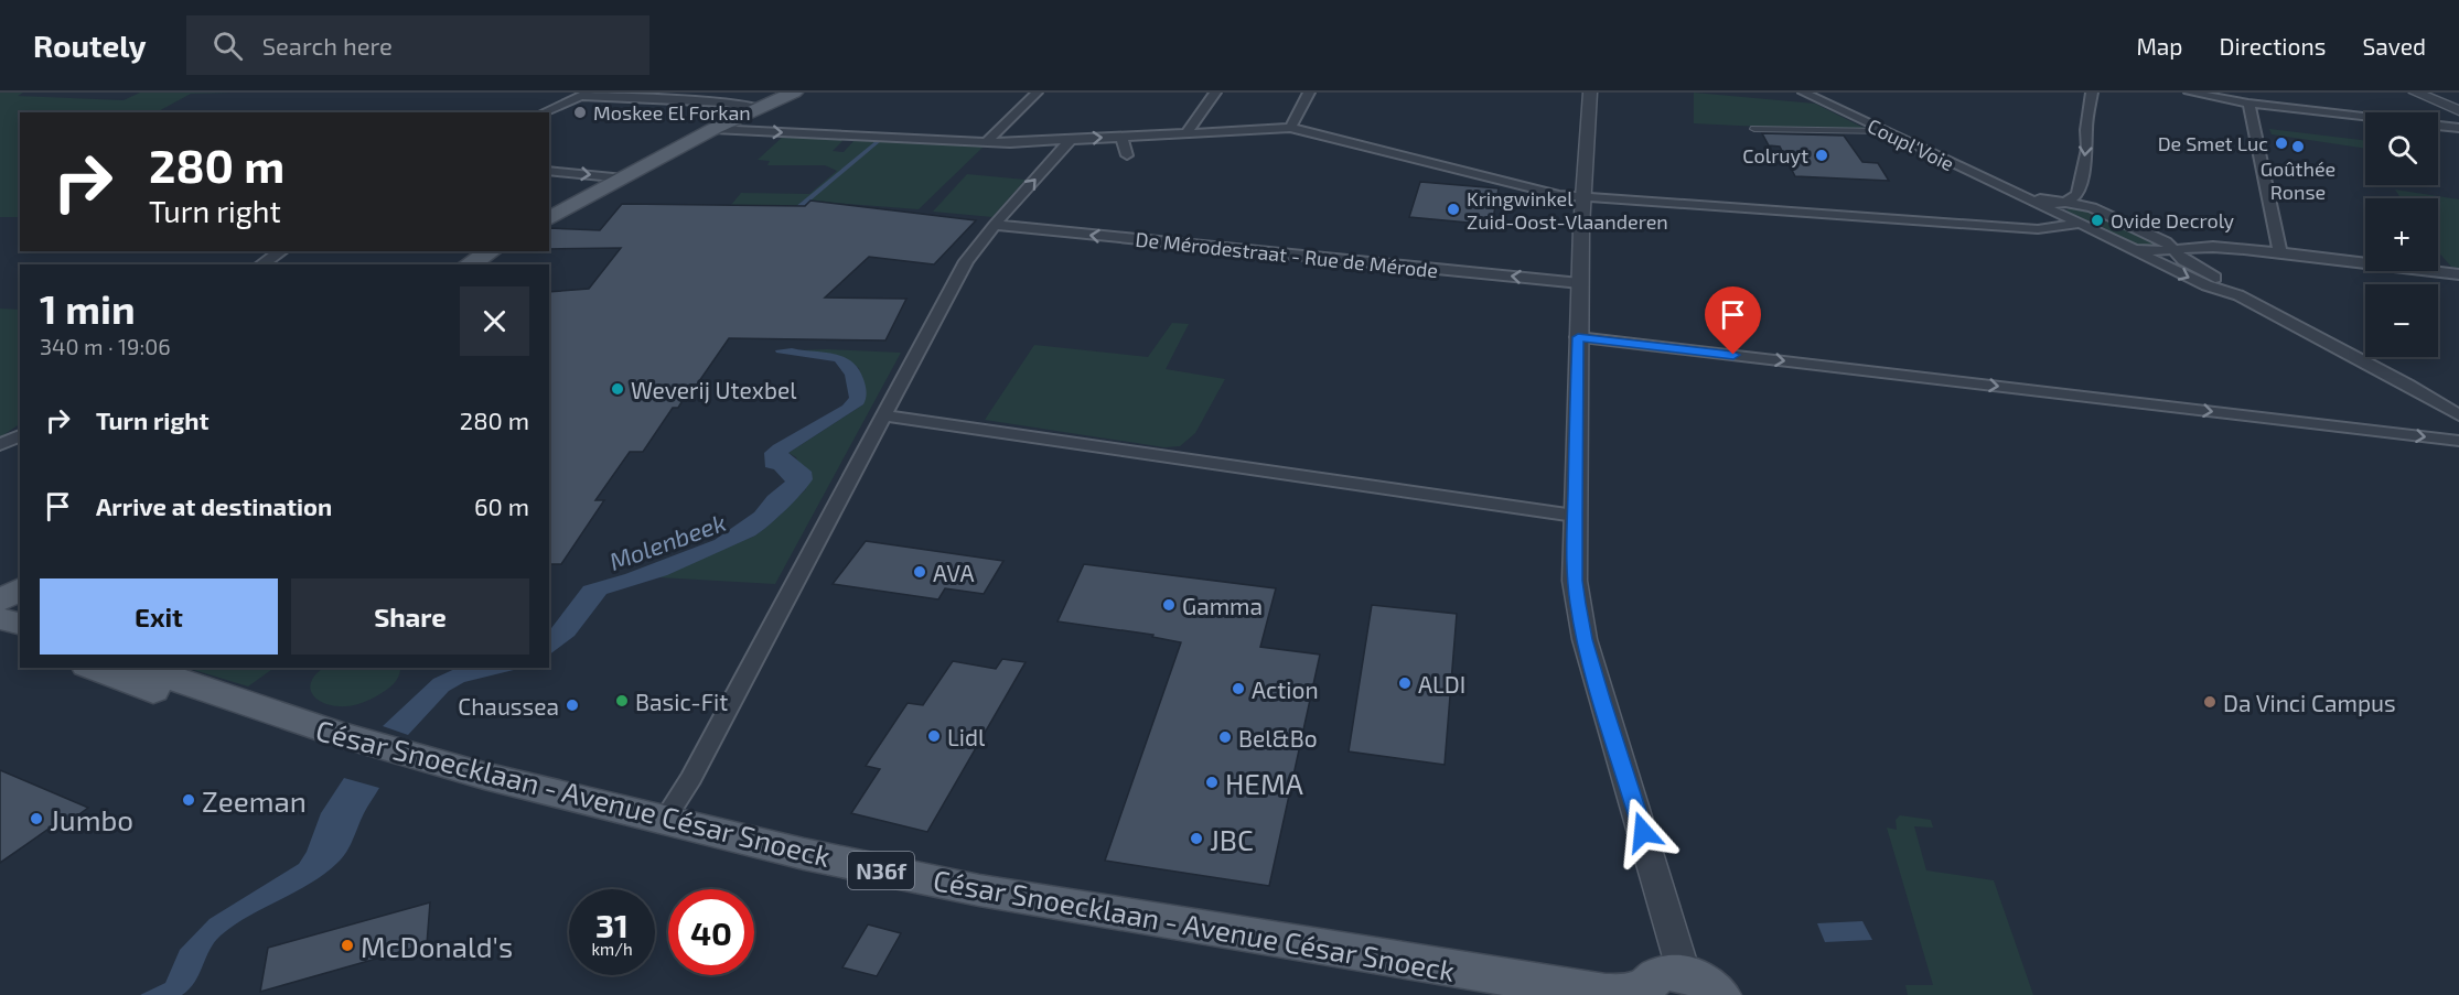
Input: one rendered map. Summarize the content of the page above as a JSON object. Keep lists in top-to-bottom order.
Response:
{
  "streets": {
    "main road": ["César Snoecklaan - Avenue César Snoeck", "N36f"],
    "street": ["Coupl'Voie", "De Mérodestraat - Rue de Mérode"]
  },
  "water": ["Molenbeek"],
  "places": [
    "Moskee El Forkan",
    "De Smet Luc",
    "Goûthée Ronse",
    "Colruyt",
    "Kringwinkel Zuid-Oost-Vlaanderen",
    "Ovide Decroly",
    "Weverij Utexbel",
    "AVA",
    "Gamma",
    "ALDI",
    "Action",
    "Basic-Fit",
    "Da Vinci Campus",
    "Chaussea",
    "Lidl",
    "Bel&Bo",
    "HEMA",
    "Zeeman",
    "Jumbo",
    "JBC",
    "McDonald's"
  ],
  "page": {
    "header": "Routely",
    "search": "Search here",
    "nav": ["Map", "Directions", "Saved"],
    "map_buttons": ["+", "−"],
    "turn": ["280 m", "Turn right"],
    "heading": ["1 min", "340 m · 19:06"],
    "list": [
      {
        "name": "Turn right",
        "value": "280 m"
      },
      {
        "name": "Arrive at destination",
        "value": "60 m"
      }
    ],
    "buttons": ["Exit", "Share"],
    "speed": "31 km/h",
    "limit": "40"
  }
}
